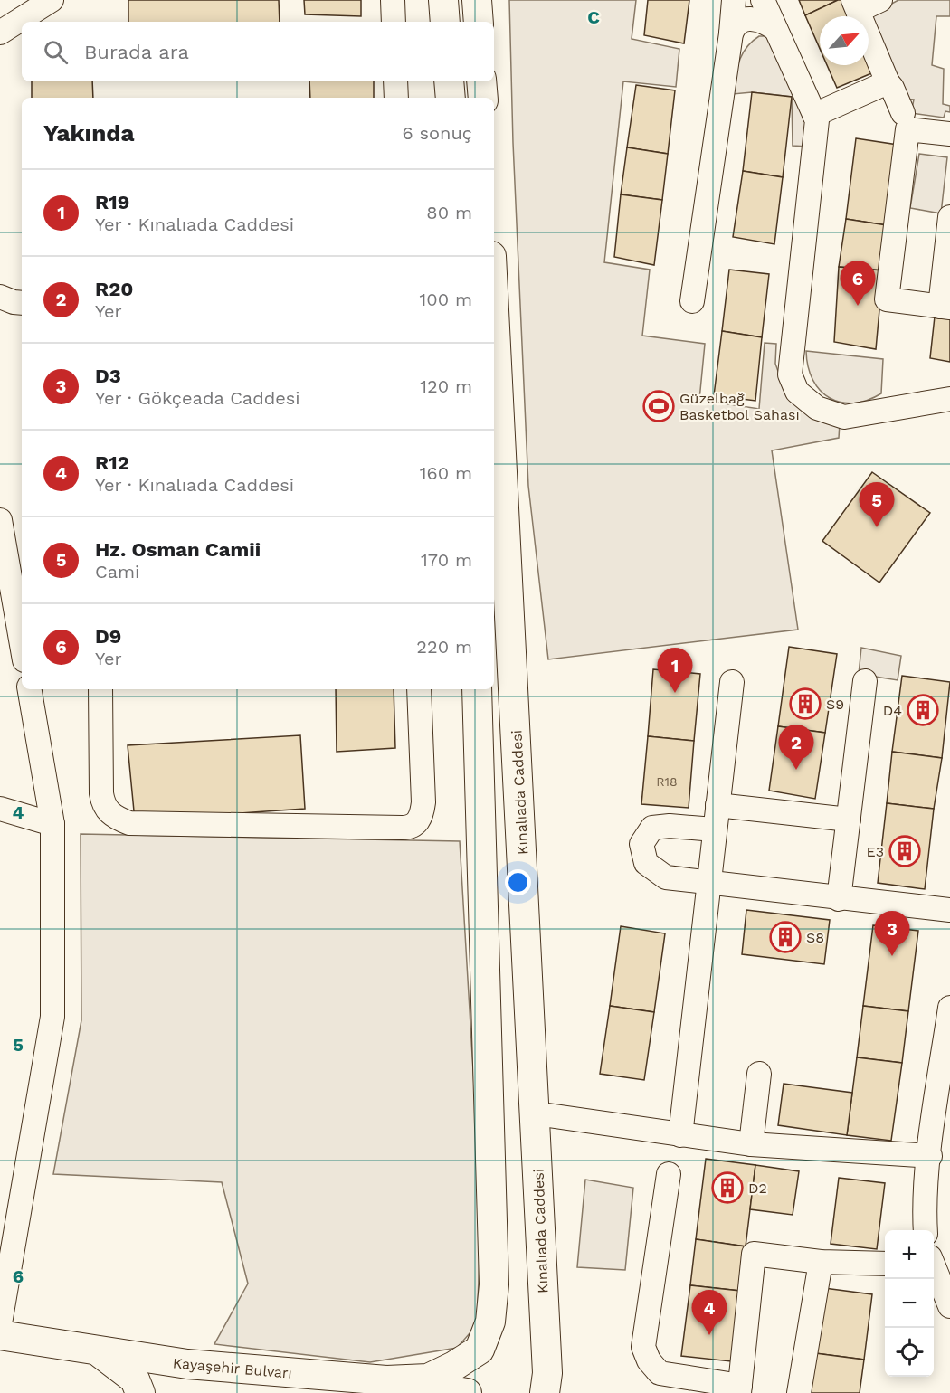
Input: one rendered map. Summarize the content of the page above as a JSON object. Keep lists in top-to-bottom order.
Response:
{
  "streets": {
    "main road": ["Kınalıada Caddesi", "Kayaşehir Bulvarı"]
  },
  "places": {
    "sports": ["Güzelbağ Basketbol Sahası"],
    "building": [
      "S9",
      "D4",
      "E3",
      "S8",
      "D2"
    ]
  },
  "house_numbers": ["R18"],
  "north": "top right",
  "page": {
    "search": "Burada ara",
    "heading": ["Yakında", "6 sonuç"],
    "list": [
      {
        "mark": "1",
        "name": "R19",
        "note": "Yer · Kınalıada Caddesi",
        "value": "80 m"
      },
      {
        "mark": "2",
        "name": "R20",
        "note": "Yer",
        "value": "100 m"
      },
      {
        "mark": "3",
        "name": "D3",
        "note": "Yer · Gökçeada Caddesi",
        "value": "120 m"
      },
      {
        "mark": "4",
        "name": "R12",
        "note": "Yer · Kınalıada Caddesi",
        "value": "160 m"
      },
      {
        "mark": "5",
        "name": "Hz. Osman Camii",
        "note": "Cami",
        "value": "170 m"
      },
      {
        "mark": "6",
        "name": "D9",
        "note": "Yer",
        "value": "220 m"
      }
    ],
    "pins": [
      "6",
      "5",
      "1",
      "2",
      "3",
      "4"
    ],
    "map_buttons": ["+", "−"]
  },
  "grid": {
    "columns": ["C"],
    "rows": ["4", "5", "6"]
  }
}
